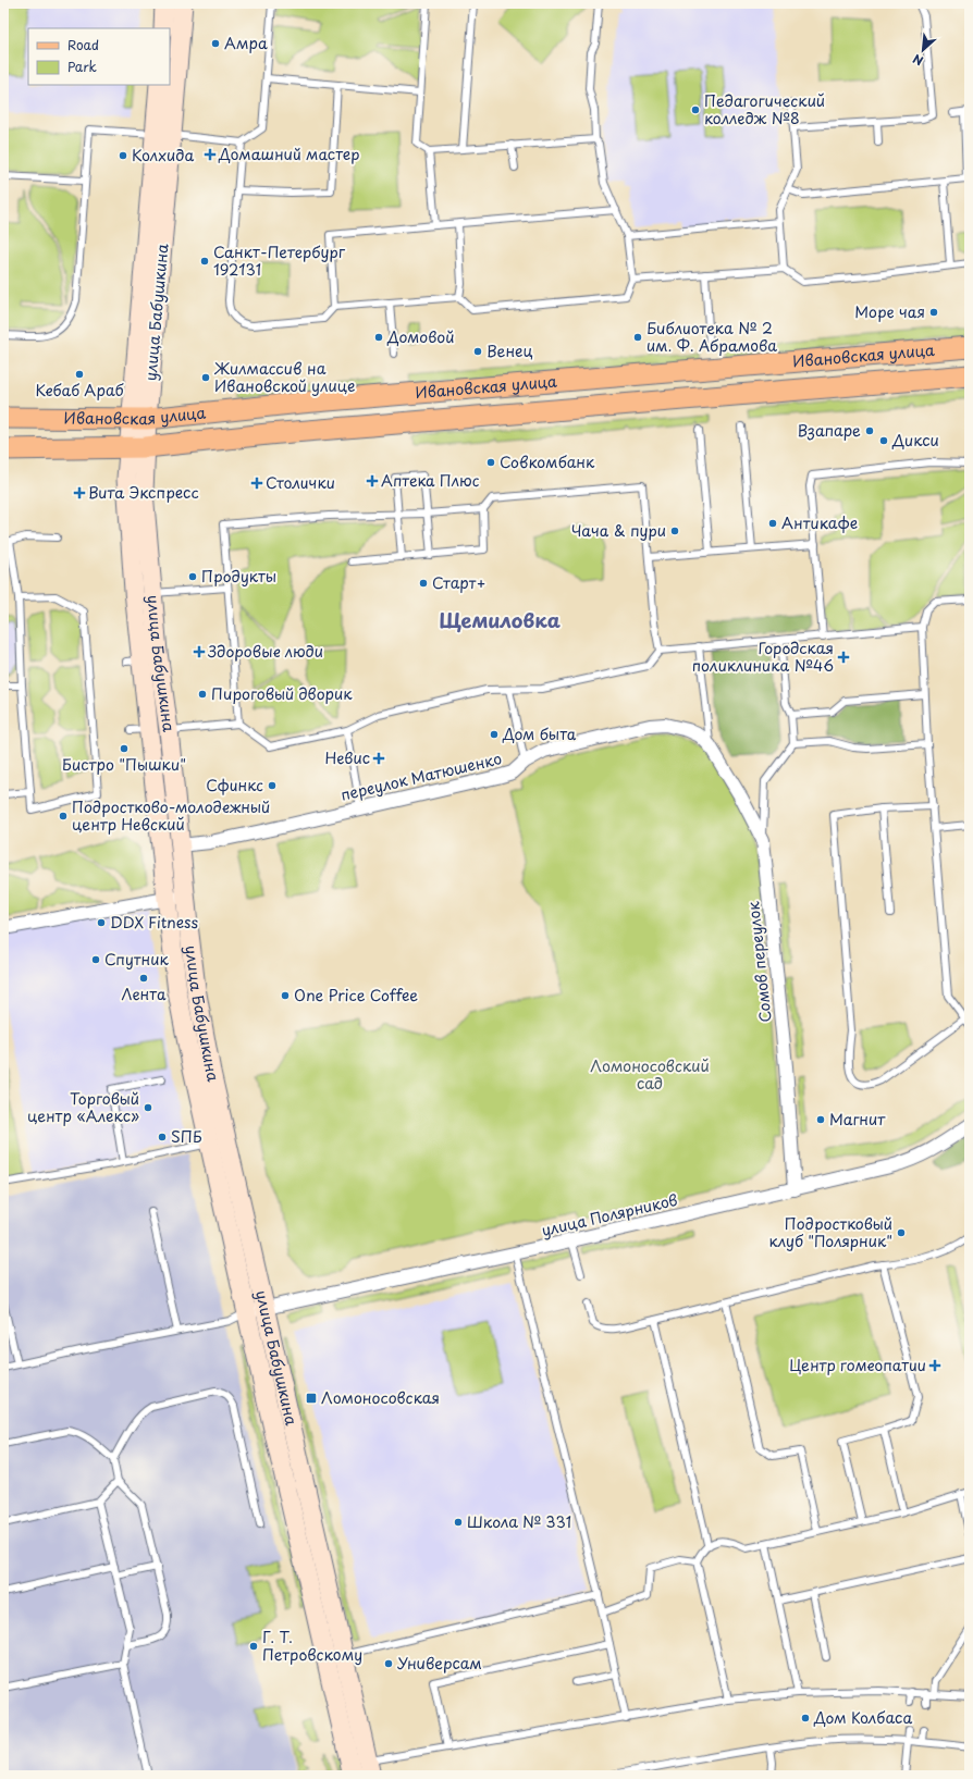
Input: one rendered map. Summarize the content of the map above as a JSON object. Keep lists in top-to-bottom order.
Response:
{
  "streets": {
    "main road": ["Ивановская улица"],
    "street": [
      "улица Бабушкина",
      "переулок Матюшенко",
      "Сомов переулок",
      "улица Полярников"
    ]
  },
  "crossings": [
    ["улица Бабушкина", "Ивановская улица"],
    ["улица Бабушкина", "переулок Матюшенко"],
    ["улица Бабушкина", "улица Полярников"],
    ["переулок Матюшенко", "Сомов переулок"],
    ["Сомов переулок", "улица Полярников"]
  ],
  "districts": ["Щемиловка"],
  "parks": ["Ломоносовский сад"],
  "places": {
    "other": [
      "Амра",
      "Педагогический колледж №8",
      "Колхида",
      "Санкт-Петербург 192131",
      "Море чая",
      "Домовой",
      "Библиотека № 2 им. Ф. Абрамова",
      "Венец",
      "Кебаб Араб",
      "Жилмассив на Ивановской улице",
      "Взапаре",
      "Дикси",
      "Совкомбанк",
      "Антикафе",
      "Чача & пури",
      "Продукты",
      "Старт+",
      "Пироговый дворик",
      "Дом быта",
      "Бистро \"Пышки\"",
      "Сфинкс",
      "Подростково-молодежный центр Невский",
      "DDX Fitness",
      "Спутник",
      "Лента",
      "One Price Coffee",
      "Торговый центр «Алекс»",
      "Магнит",
      "SПБ",
      "Подростковый клуб \"Полярник\"",
      "Школа № 331",
      "Г. Т. Петровскому",
      "Универсам",
      "Дом Колбаса"
    ],
    "health": [
      "Домашний мастер",
      "Аптека Плюс",
      "Столички",
      "Вита Экспресс",
      "Здоровые люди",
      "Городская поликлиника №46",
      "Невис",
      "Центр гомеопатии"
    ],
    "transit": ["Ломоносовская"]
  },
  "legend": ["Road", "Park"],
  "north": "bottom left"
}
